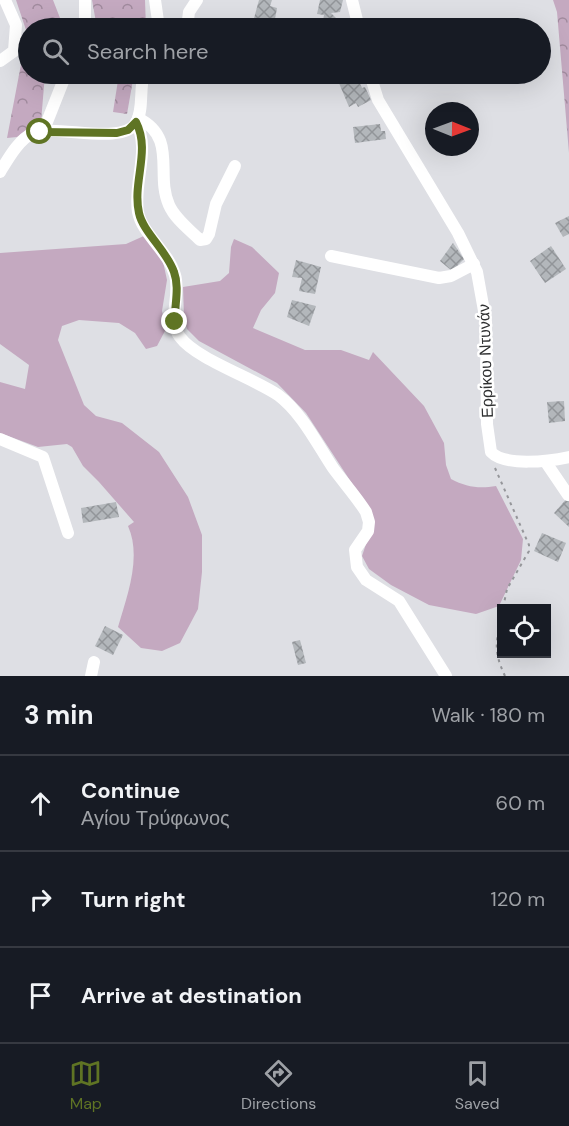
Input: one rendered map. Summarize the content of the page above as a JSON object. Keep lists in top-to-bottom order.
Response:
{
  "streets": {
    "street": ["Ερρίκου Ντυνάν"]
  },
  "north": "right",
  "page": {
    "search": "Search here",
    "heading": ["3 min", "Walk · 180 m"],
    "list": [
      ["Continue", "Αγίου Τρύφωνος", "60 m"],
      ["Turn right", "120 m"],
      "Arrive at destination"
    ],
    "nav": ["Map", "Directions", "Saved"]
  }
}
